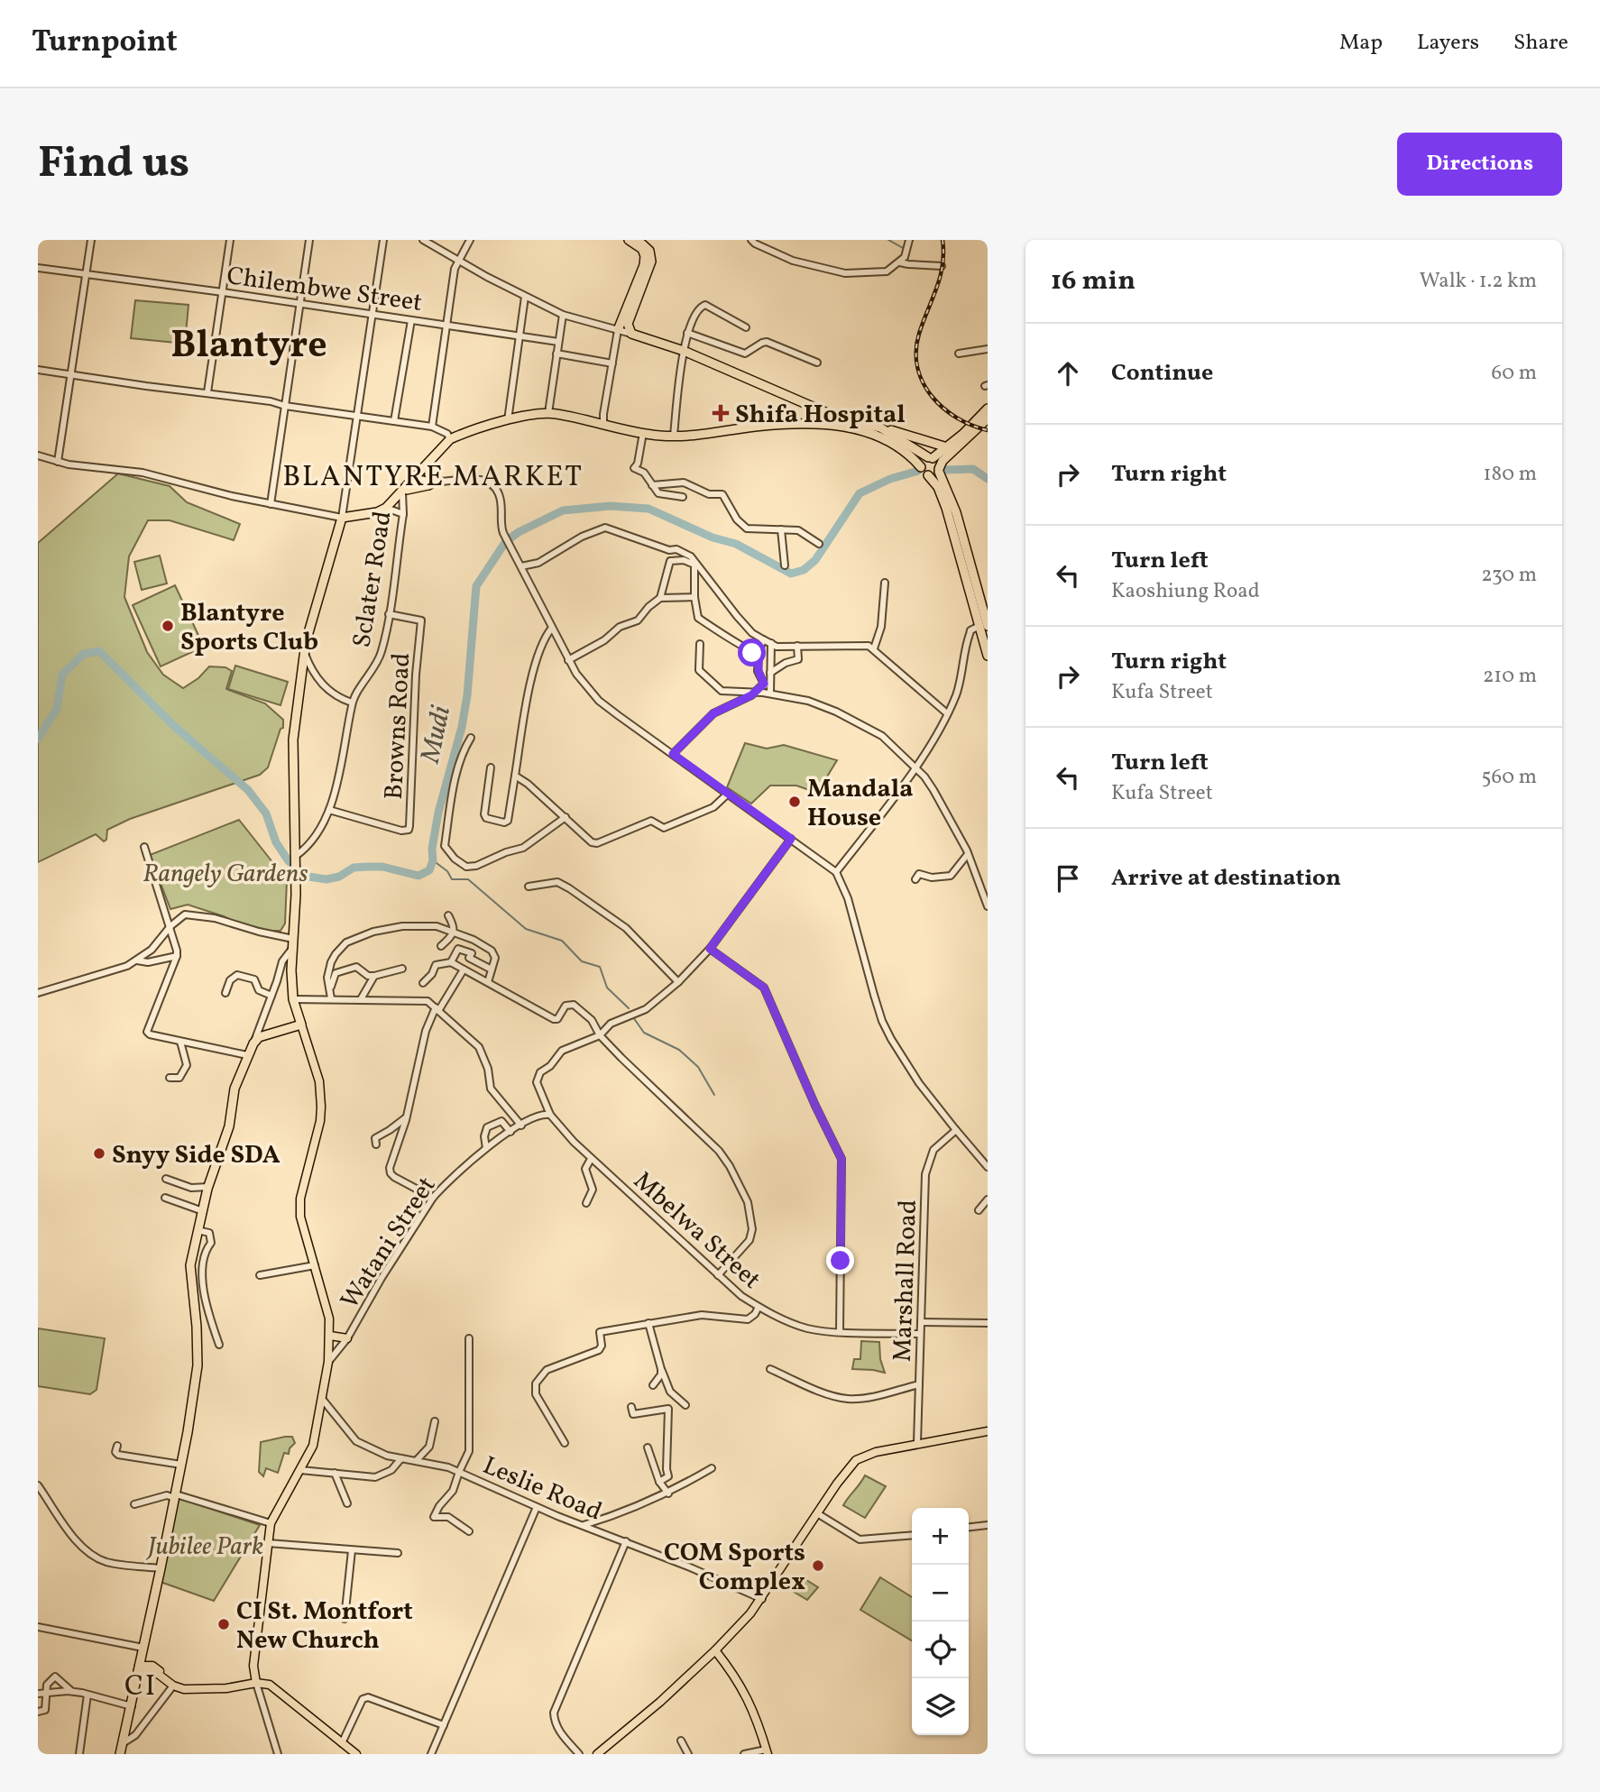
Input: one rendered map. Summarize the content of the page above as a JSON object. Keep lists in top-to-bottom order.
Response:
{
  "streets": {
    "street": [
      "Chilembwe Street",
      "Sclater Road",
      "Browns Road",
      "Mbelwa Street",
      "Watani Street",
      "Marshall Road",
      "Leslie Road"
    ]
  },
  "crossings": [
    ["Sclater Road", "Browns Road"],
    ["Mbelwa Street", "Watani Street"],
    ["Mbelwa Street", "Marshall Road"]
  ],
  "districts": ["Blantyre", "BLANTYRE MARKET", "CI"],
  "water": ["Mudi"],
  "parks": ["Rangely Gardens", "Jubilee Park"],
  "places": {
    "health": ["Shifa Hospital"],
    "other": [
      "Blantyre Sports Club",
      "Mandala House",
      "Snyy Side SDA",
      "COM Sports Complex",
      "CI St. Montfort New Church"
    ]
  },
  "page": {
    "header": "Turnpoint",
    "nav": ["Map", "Layers", "Share"],
    "buttons": "Directions",
    "title": "Find us",
    "heading": ["16 min", "Walk · 1.2 km"],
    "list": [
      ["Continue", "60 m"],
      ["Turn right", "180 m"],
      ["Turn left", "Kaoshiung Road", "230 m"],
      ["Turn right", "Kufa Street", "210 m"],
      ["Turn left", "Kufa Street", "560 m"],
      "Arrive at destination"
    ],
    "map_buttons": ["+", "−"]
  }
}
